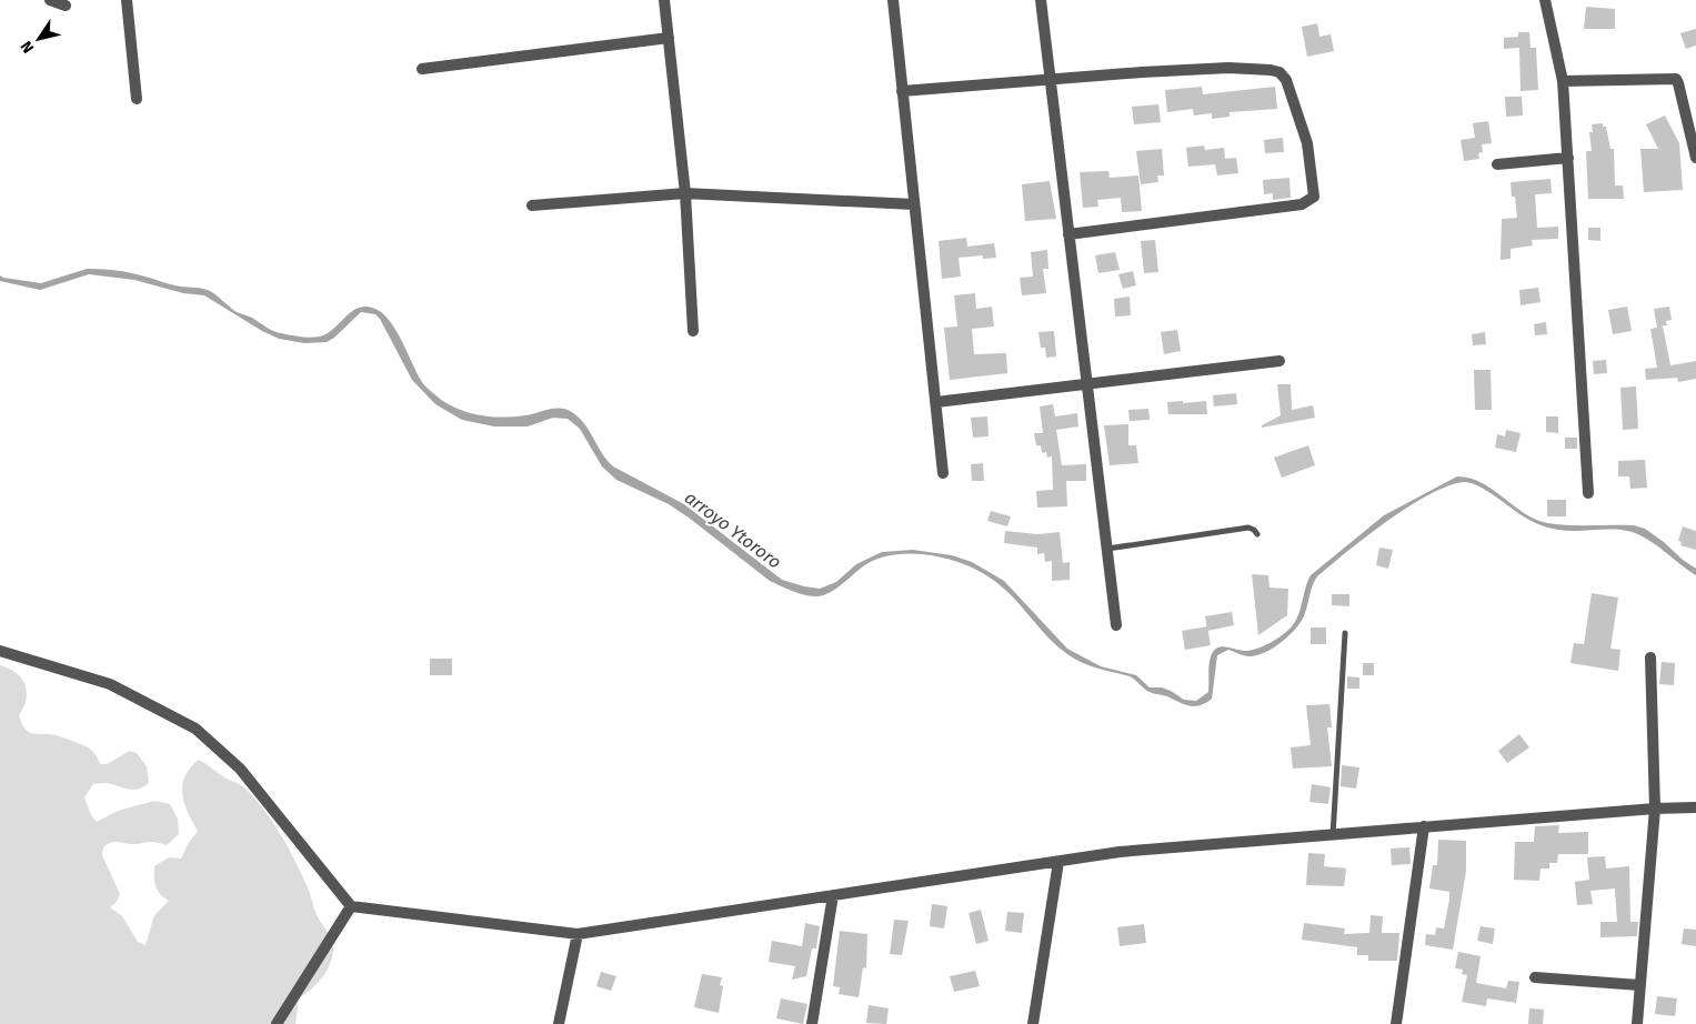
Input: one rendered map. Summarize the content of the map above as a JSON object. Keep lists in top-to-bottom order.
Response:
{
  "water": ["arroyo Ytororo"],
  "north": "bottom left"
}
